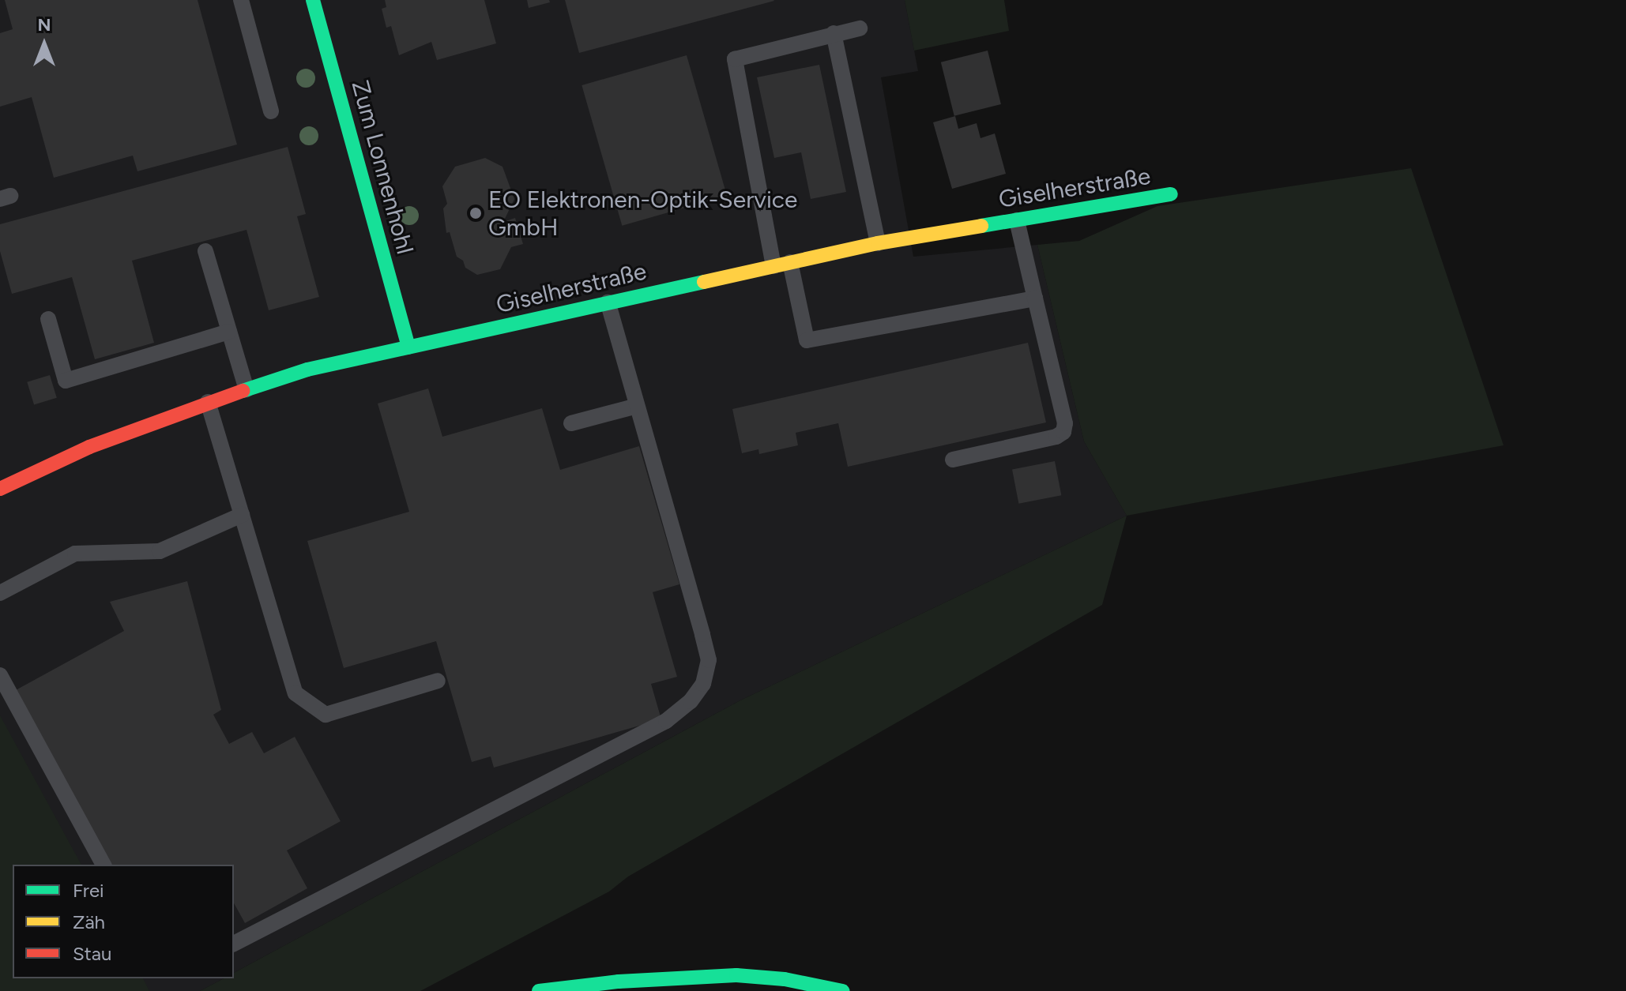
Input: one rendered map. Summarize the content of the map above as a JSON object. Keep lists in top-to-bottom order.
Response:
{
  "streets": {
    "street": ["Zum Lonnenhohl", "Giselherstraße"]
  },
  "crossings": [
    ["Zum Lonnenhohl", "Giselherstraße"]
  ],
  "places": ["EO Elektronen-Optik-Service GmbH"],
  "legend": ["Frei", "Zäh", "Stau"],
  "north": "top"
}
